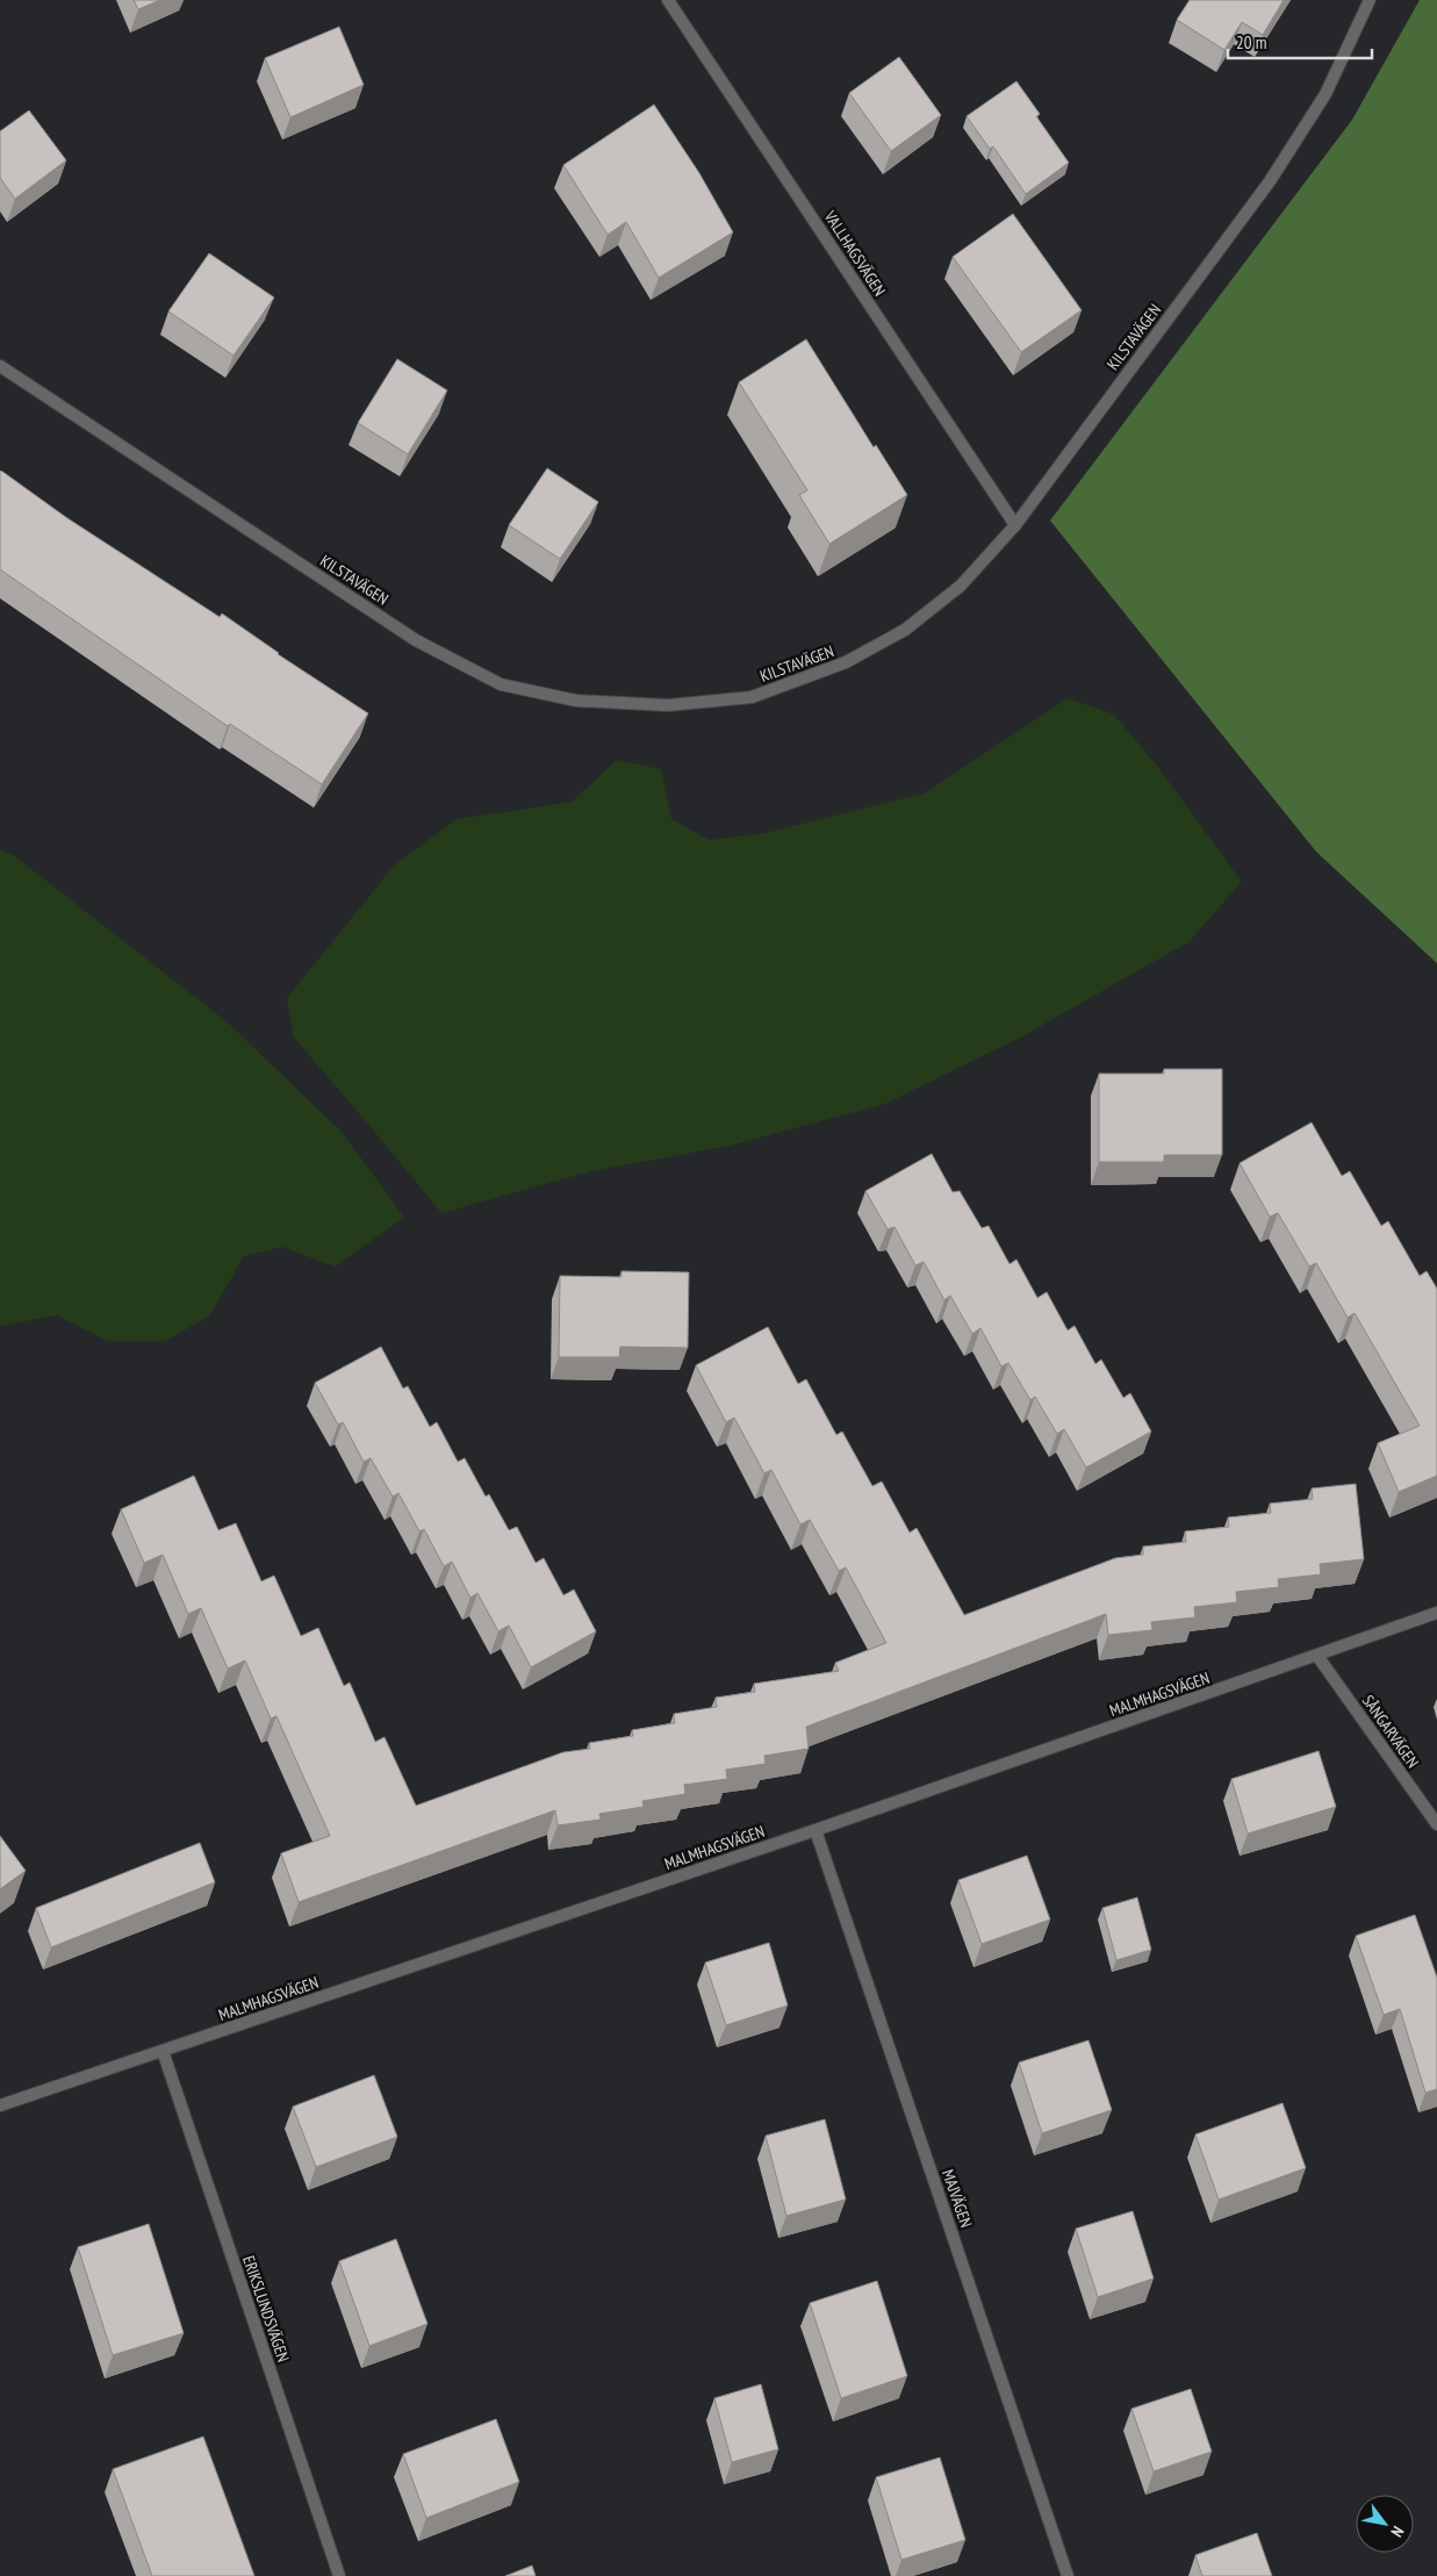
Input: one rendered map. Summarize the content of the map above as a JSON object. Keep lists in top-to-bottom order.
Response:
{
  "streets": {
    "street": [
      "VALLHAGSVÄGEN",
      "KILSTAVÄGEN",
      "MALMHAGSVÄGEN",
      "SÅNGARVÄGEN",
      "MAJVÄGEN",
      "ERIKSLUNDSVÄGEN"
    ]
  },
  "crossings": [
    ["VALLHAGSVÄGEN", "KILSTAVÄGEN"],
    ["MALMHAGSVÄGEN", "SÅNGARVÄGEN"],
    ["MALMHAGSVÄGEN", "MAJVÄGEN"],
    ["MALMHAGSVÄGEN", "ERIKSLUNDSVÄGEN"]
  ],
  "scale_bar": "20 m",
  "north": "bottom right"
}
